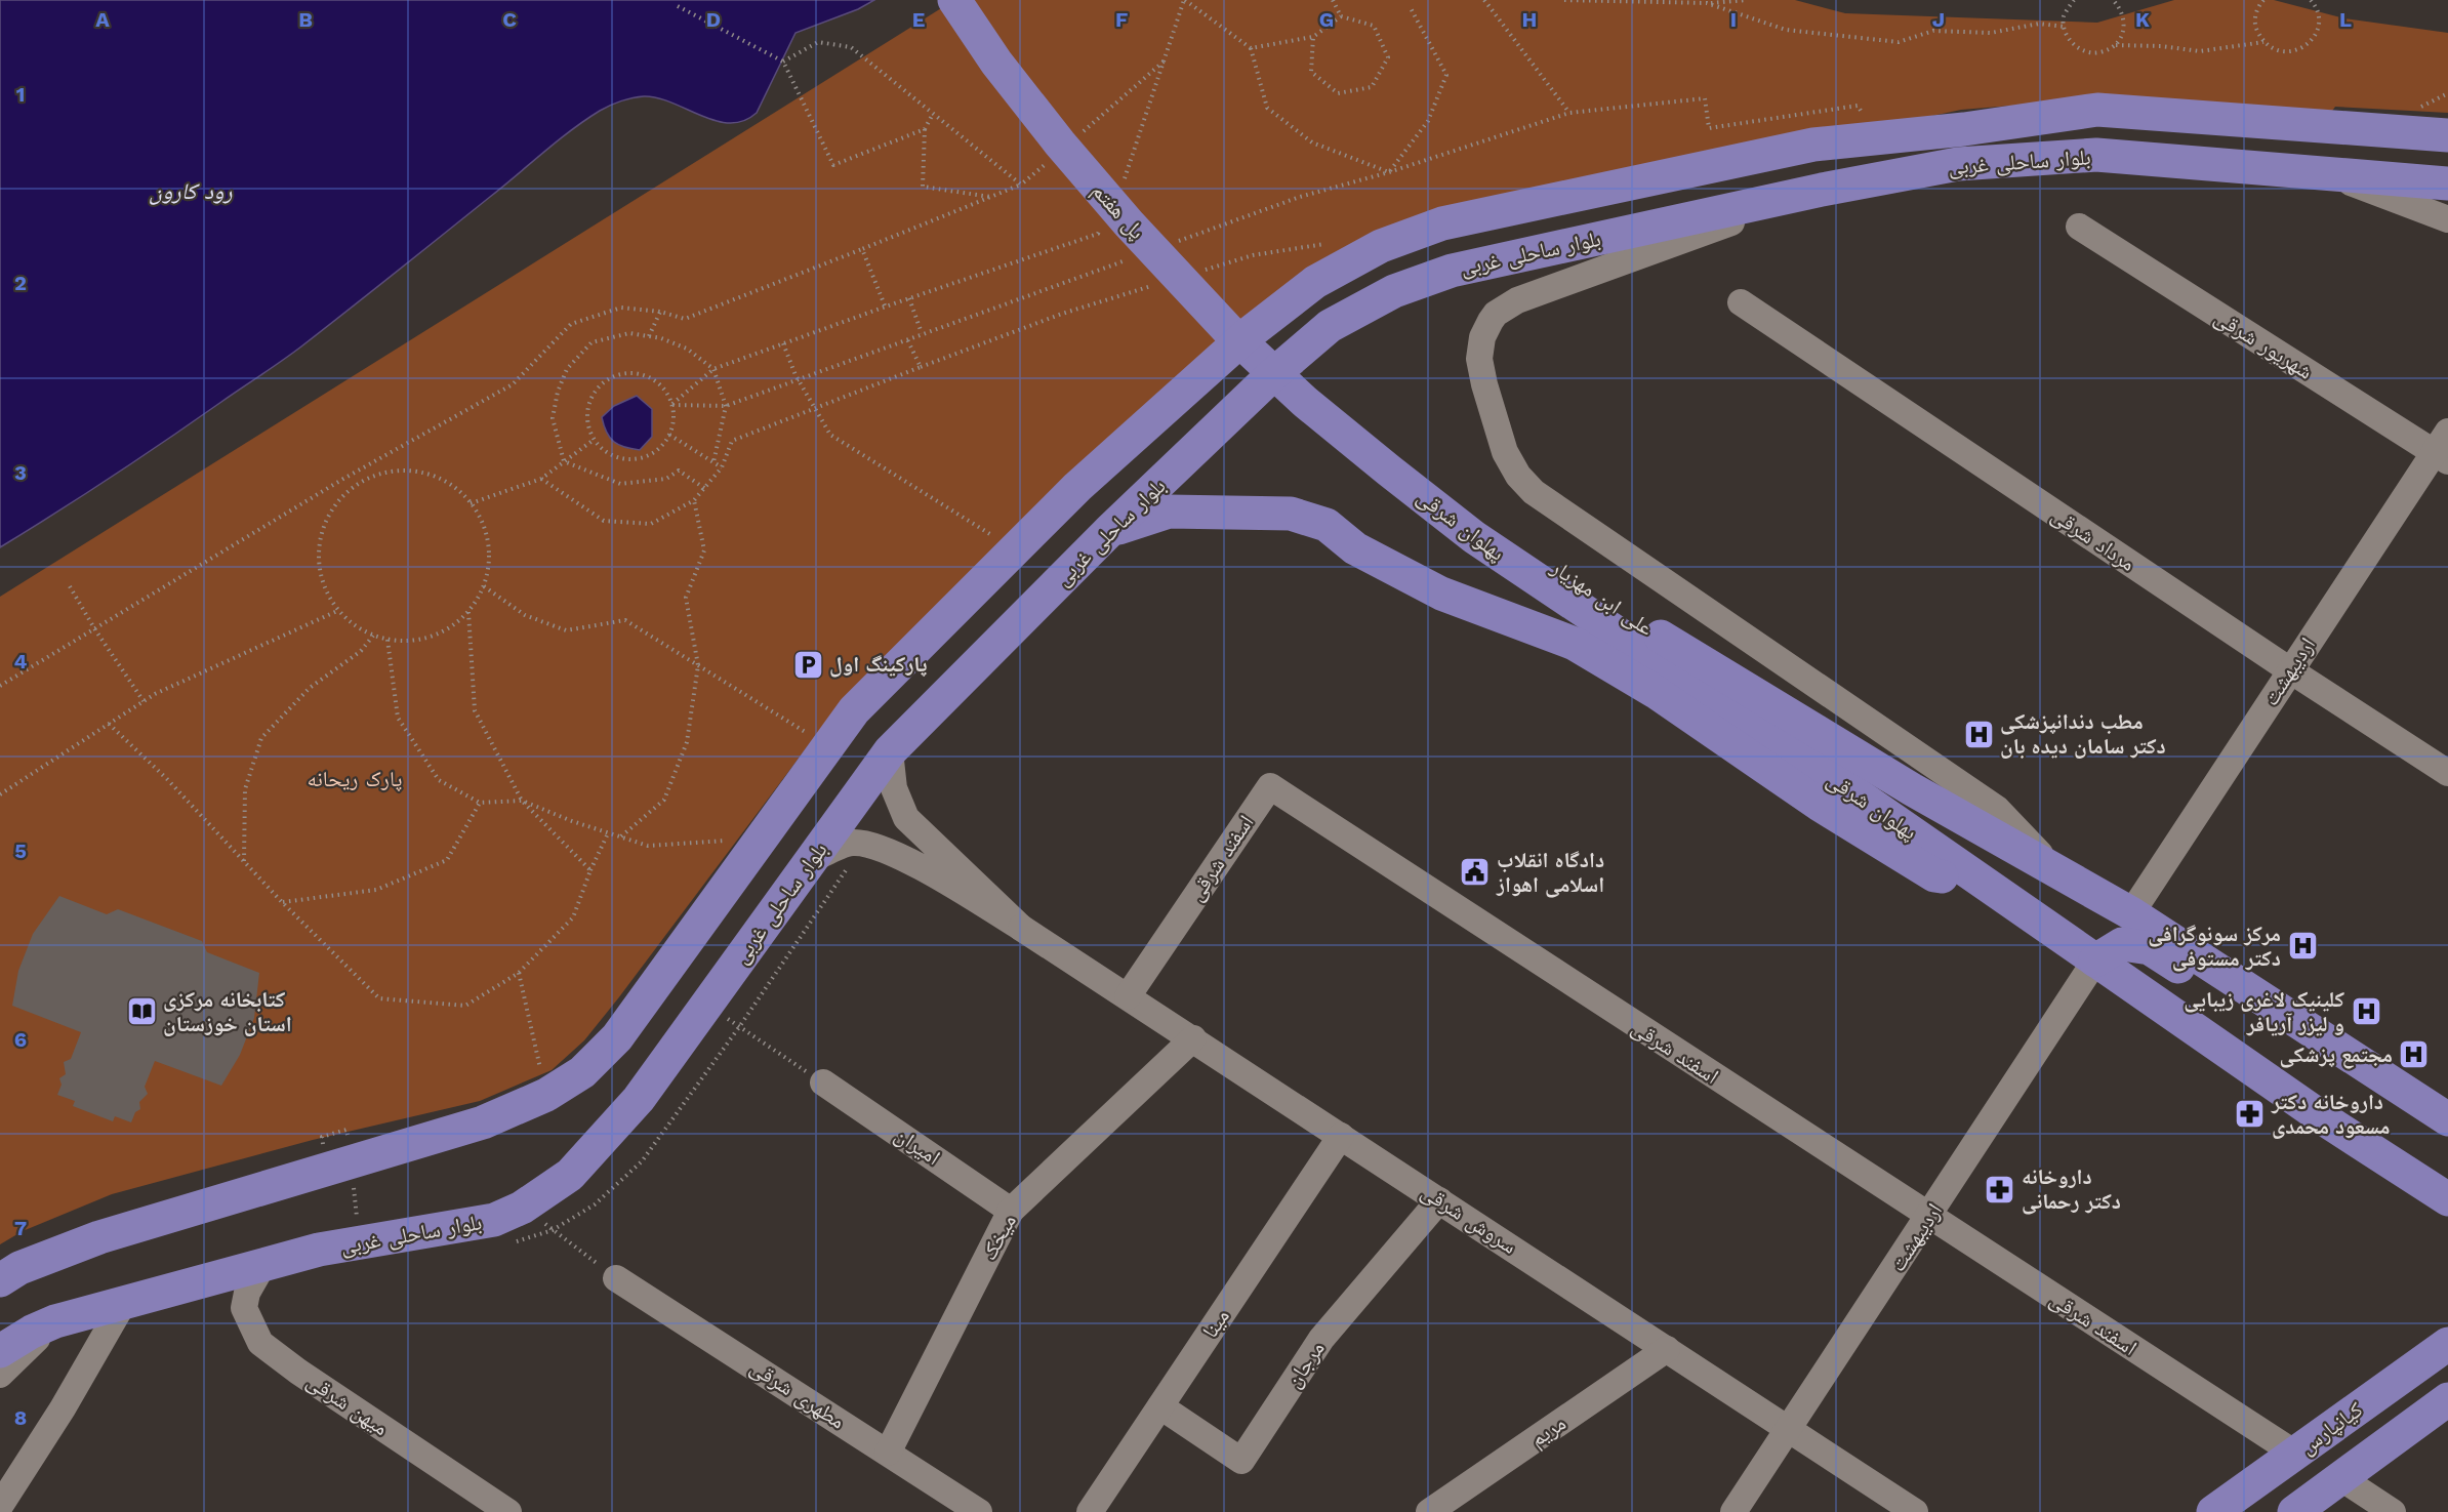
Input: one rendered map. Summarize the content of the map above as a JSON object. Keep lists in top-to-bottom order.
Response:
{
  "streets": {
    "main road": [
      "بلوار ساحلی غربی",
      "پل هفتم",
      "پهلوان شرقی",
      "علی ابن مهزیار",
      "کیانپارس"
    ],
    "street": [
      "شهریور شرقی",
      "مرداد شرقی",
      "اردیبهشت",
      "اسفند شرقی",
      "امیران",
      "سروش شرقی",
      "میخک",
      "مینا",
      "مرجان",
      "مطهری شرقی",
      "میهن شرقی",
      "مریم"
    ]
  },
  "crossings": [
    ["بلوار ساحلی غربی", "پهلوان شرقی"],
    ["بلوار ساحلی غربی", "میهن شرقی"],
    ["پل هفتم", "پهلوان شرقی"],
    ["پل هفتم", "علی ابن مهزیار"],
    ["شهریور شرقی", "اردیبهشت"],
    ["پهلوان شرقی", "علی ابن مهزیار"],
    ["پهلوان شرقی", "اردیبهشت"],
    ["مرداد شرقی", "اردیبهشت"],
    ["اردیبهشت", "اسفند شرقی"],
    ["اردیبهشت", "سروش شرقی"],
    ["اسفند شرقی", "سروش شرقی"],
    ["اسفند شرقی", "کیانپارس"],
    ["امیران", "میخک"],
    ["سروش شرقی", "میخک"],
    ["سروش شرقی", "مینا"],
    ["سروش شرقی", "مرجان"],
    ["سروش شرقی", "مریم"],
    ["میخک", "مطهری شرقی"],
    ["مینا", "مرجان"]
  ],
  "water": ["رود کارون"],
  "parks": ["پارک ریحانه"],
  "places": {
    "parking": ["پارکینگ اول"],
    "hospital": [
      "مطب دندانپزشکی دکتر سامان دیده بان",
      "مرکز سونوگرافی دکتر مستوفی",
      "کلینیک لاغری زیبایی و لیزر آریافر",
      "مجتمع پزشکی"
    ],
    "public building": ["دادگاه انقلاب اسلامی اهواز"],
    "library": ["کتابخانه مرکزی استان خوزستان"],
    "pharmacy": ["داروخانه دکتر مسعود محمدی", "داروخانه دکتر رحمانی"]
  },
  "grid": {
    "columns": [
      "A",
      "B",
      "C",
      "D",
      "E",
      "F",
      "G",
      "H",
      "I",
      "J",
      "K",
      "L"
    ],
    "rows": [
      "1",
      "2",
      "3",
      "4",
      "5",
      "6",
      "7",
      "8"
    ]
  }
}
